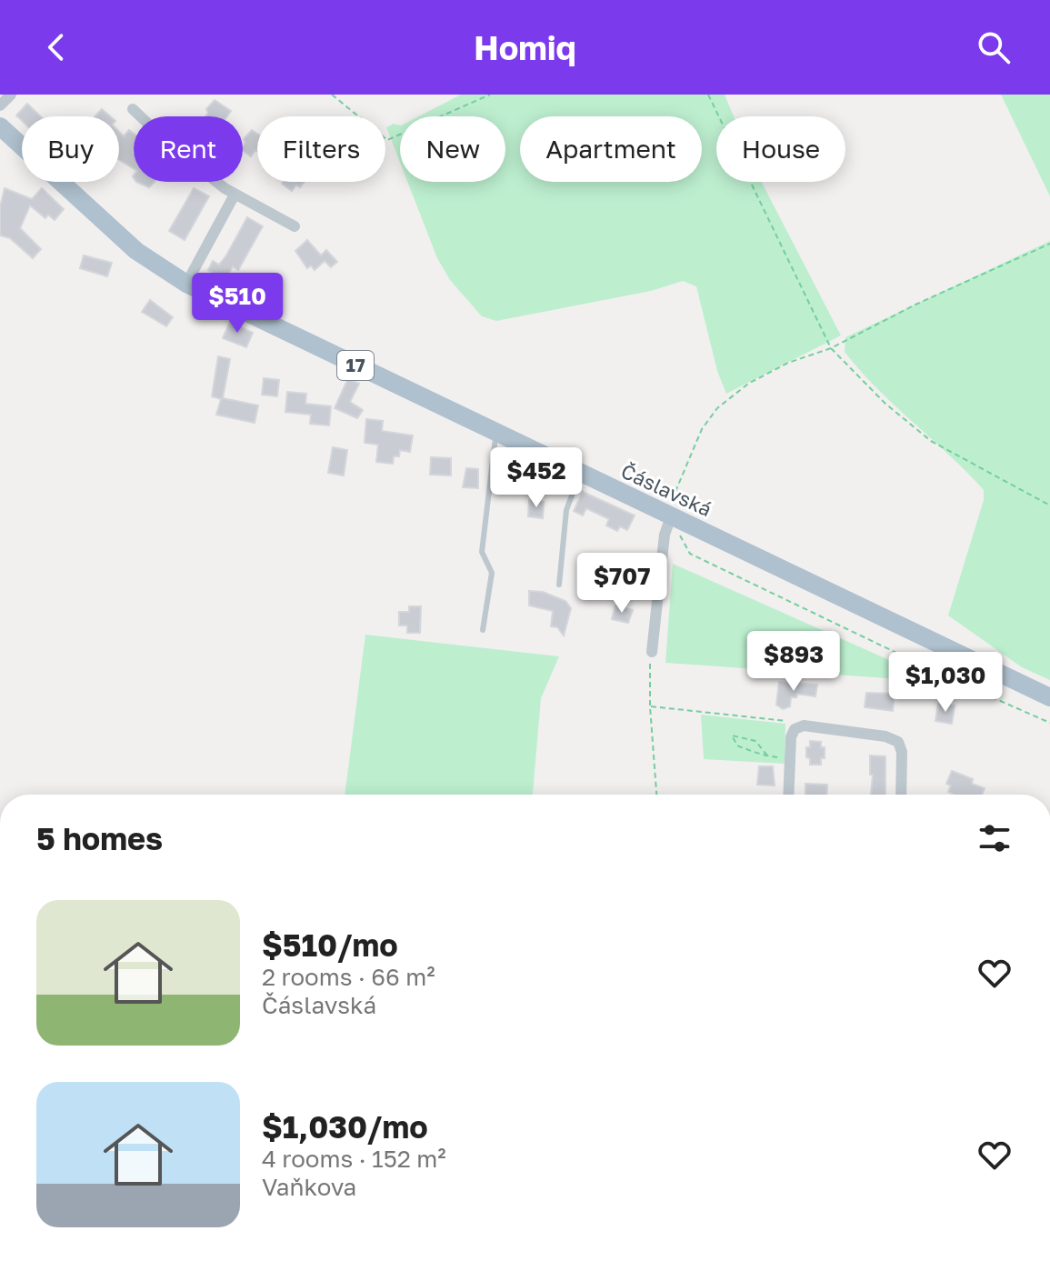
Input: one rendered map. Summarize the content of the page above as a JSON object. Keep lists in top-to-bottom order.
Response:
{
  "streets": {
    "main road": ["17", "Čáslavská"]
  },
  "page": {
    "header": "Homiq",
    "chip": [
      "Buy",
      "Rent",
      "Filters",
      "New",
      "Apartment",
      "House"
    ],
    "price": [
      "$510",
      "$452",
      "$707",
      "$893",
      "$1,030"
    ],
    "heading": "5 homes",
    "list": [
      {
        "name": "$510/mo",
        "note": "2 rooms · 66 m² · Čáslavská"
      },
      {
        "name": "$1,030/mo",
        "note": "4 rooms · 152 m² · Vaňkova"
      }
    ]
  }
}
